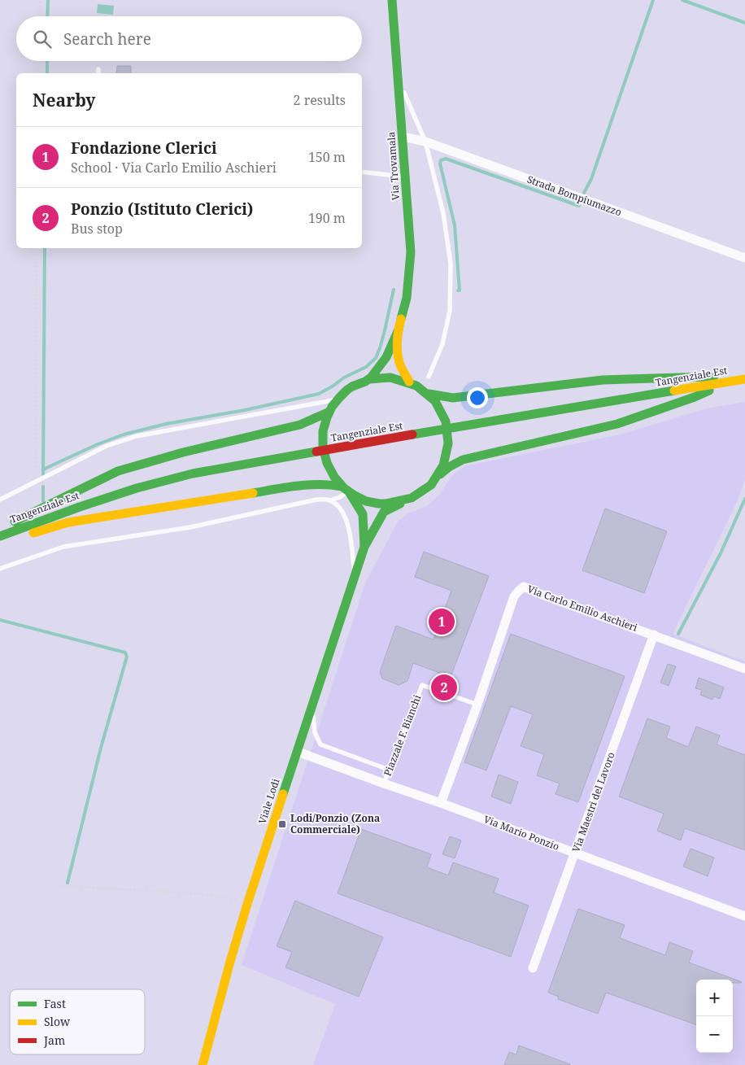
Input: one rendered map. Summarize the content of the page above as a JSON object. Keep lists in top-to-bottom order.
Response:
{
  "streets": {
    "main road": ["Via Trovamala", "Tangenziale Est", "Viale Lodi"],
    "street": [
      "Strada Bompiumazzo",
      "Via Carlo Emilio Aschieri",
      "Via Maestri del Lavoro",
      "Via Mario Ponzio"
    ],
    "lane": ["Piazzale F. Bianchi"]
  },
  "crossings": [
    ["Via Trovamala", "Strada Bompiumazzo"],
    ["Via Trovamala", "Viale Lodi"],
    ["Via Carlo Emilio Aschieri", "Piazzale F. Bianchi"],
    ["Via Carlo Emilio Aschieri", "Via Maestri del Lavoro"],
    ["Via Carlo Emilio Aschieri", "Via Mario Ponzio"],
    ["Piazzale F. Bianchi", "Via Mario Ponzio"],
    ["Viale Lodi", "Via Mario Ponzio"],
    ["Via Maestri del Lavoro", "Via Mario Ponzio"]
  ],
  "places": {
    "transit": ["Lodi/Ponzio (Zona Commerciale)"]
  },
  "legend": ["Fast", "Slow", "Jam"],
  "page": {
    "search": "Search here",
    "heading": ["Nearby", "2 results"],
    "list": [
      {
        "mark": "1",
        "name": "Fondazione Clerici",
        "note": "School · Via Carlo Emilio Aschieri",
        "value": "150 m"
      },
      {
        "mark": "2",
        "name": "Ponzio (Istituto Clerici)",
        "note": "Bus stop",
        "value": "190 m"
      }
    ],
    "pins": ["1", "2"],
    "map_buttons": ["+", "−"]
  }
}
